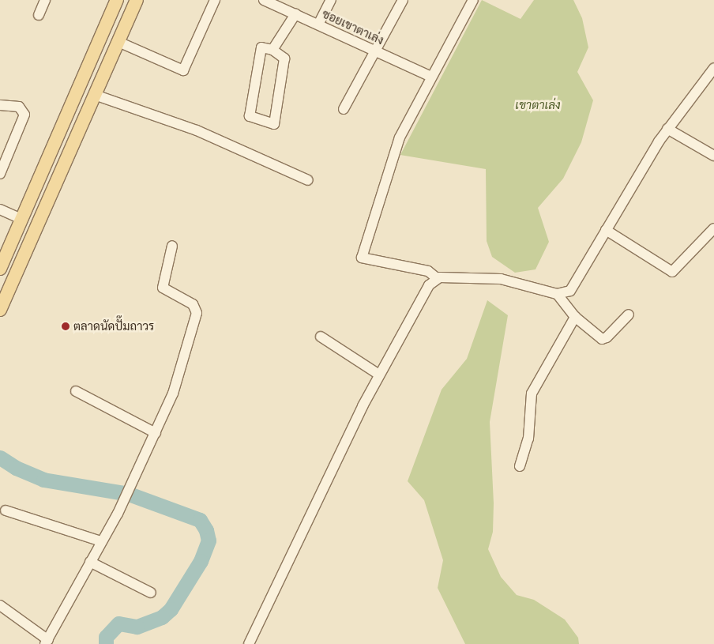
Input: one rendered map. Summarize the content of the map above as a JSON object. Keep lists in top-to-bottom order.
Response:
{
  "streets": {
    "street": ["ซอยเขาตาเล่ง"]
  },
  "parks": ["เขาตาเล่ง"],
  "places": ["ตลาดนัดปั๊มถาวร"]
}
